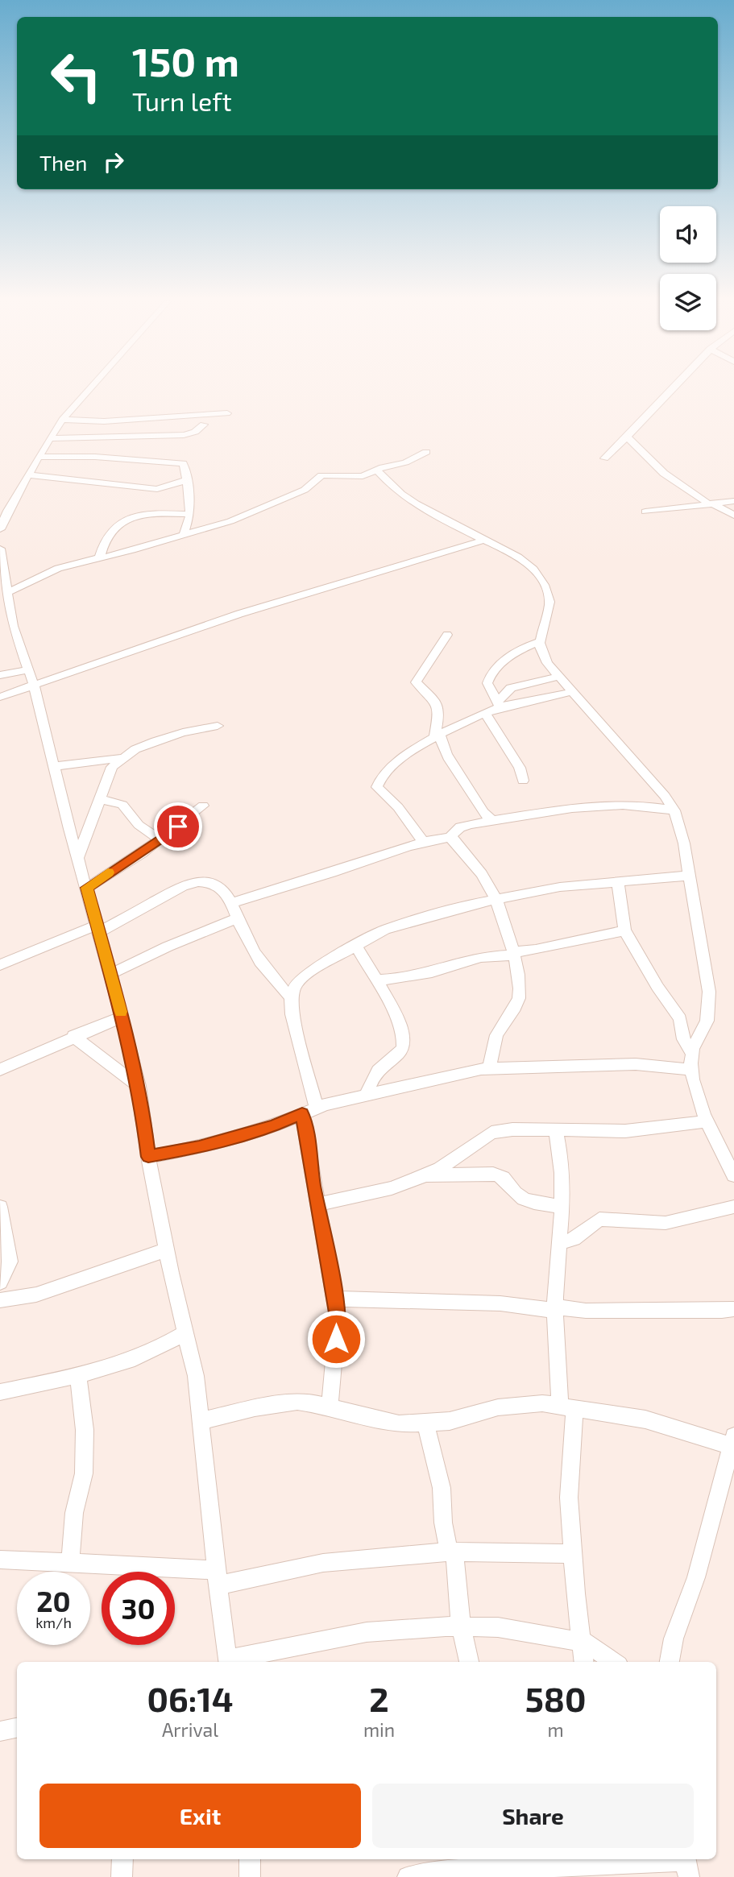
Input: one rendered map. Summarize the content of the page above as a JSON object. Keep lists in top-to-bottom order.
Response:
{
  "page": {
    "turn": ["150 m", "Turn left"],
    "then": "Then",
    "speed": "20 km/h",
    "limit": "30",
    "eta": [
      "06:14",
      "Arrival",
      "2",
      "min",
      "580",
      "m"
    ],
    "buttons": ["Exit", "Share"]
  }
}
